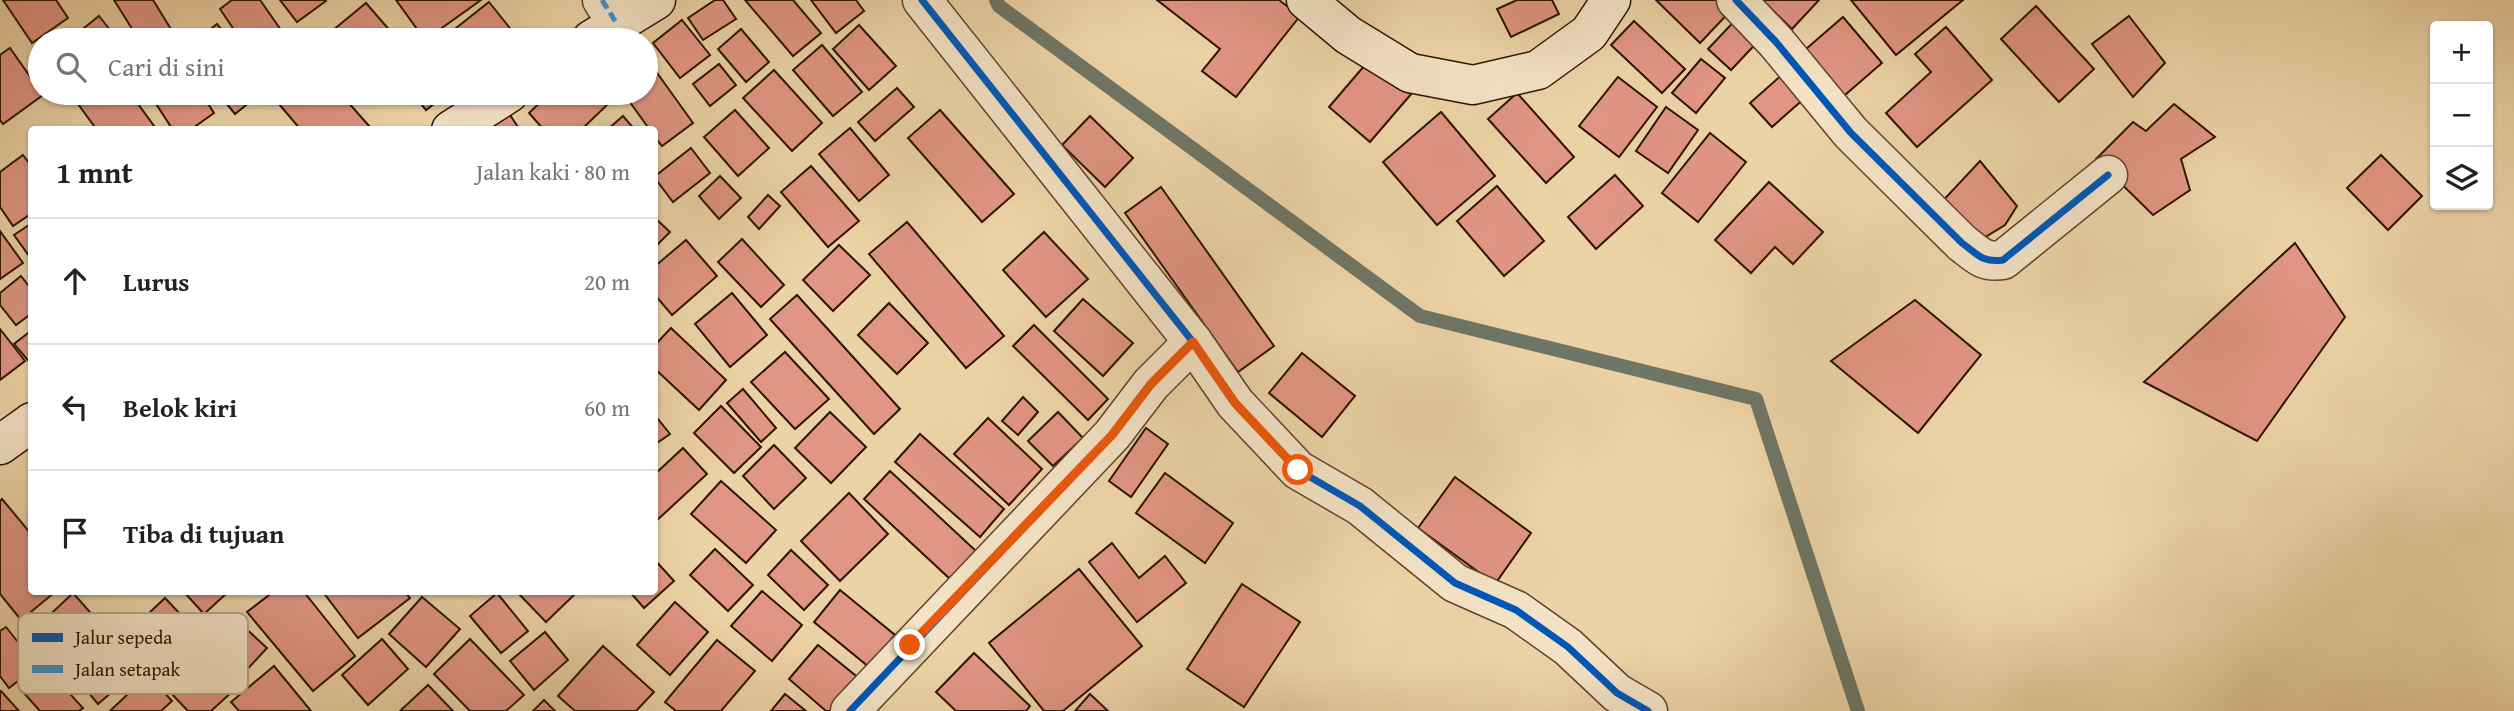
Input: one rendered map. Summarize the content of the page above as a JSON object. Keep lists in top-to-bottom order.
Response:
{
  "legend": ["Jalur sepeda", "Jalan setapak"],
  "page": {
    "map_buttons": ["+", "−"],
    "search": "Cari di sini",
    "heading": ["1 mnt", "Jalan kaki · 80 m"],
    "list": [
      ["Lurus", "20 m"],
      ["Belok kiri", "60 m"],
      "Tiba di tujuan"
    ]
  }
}
